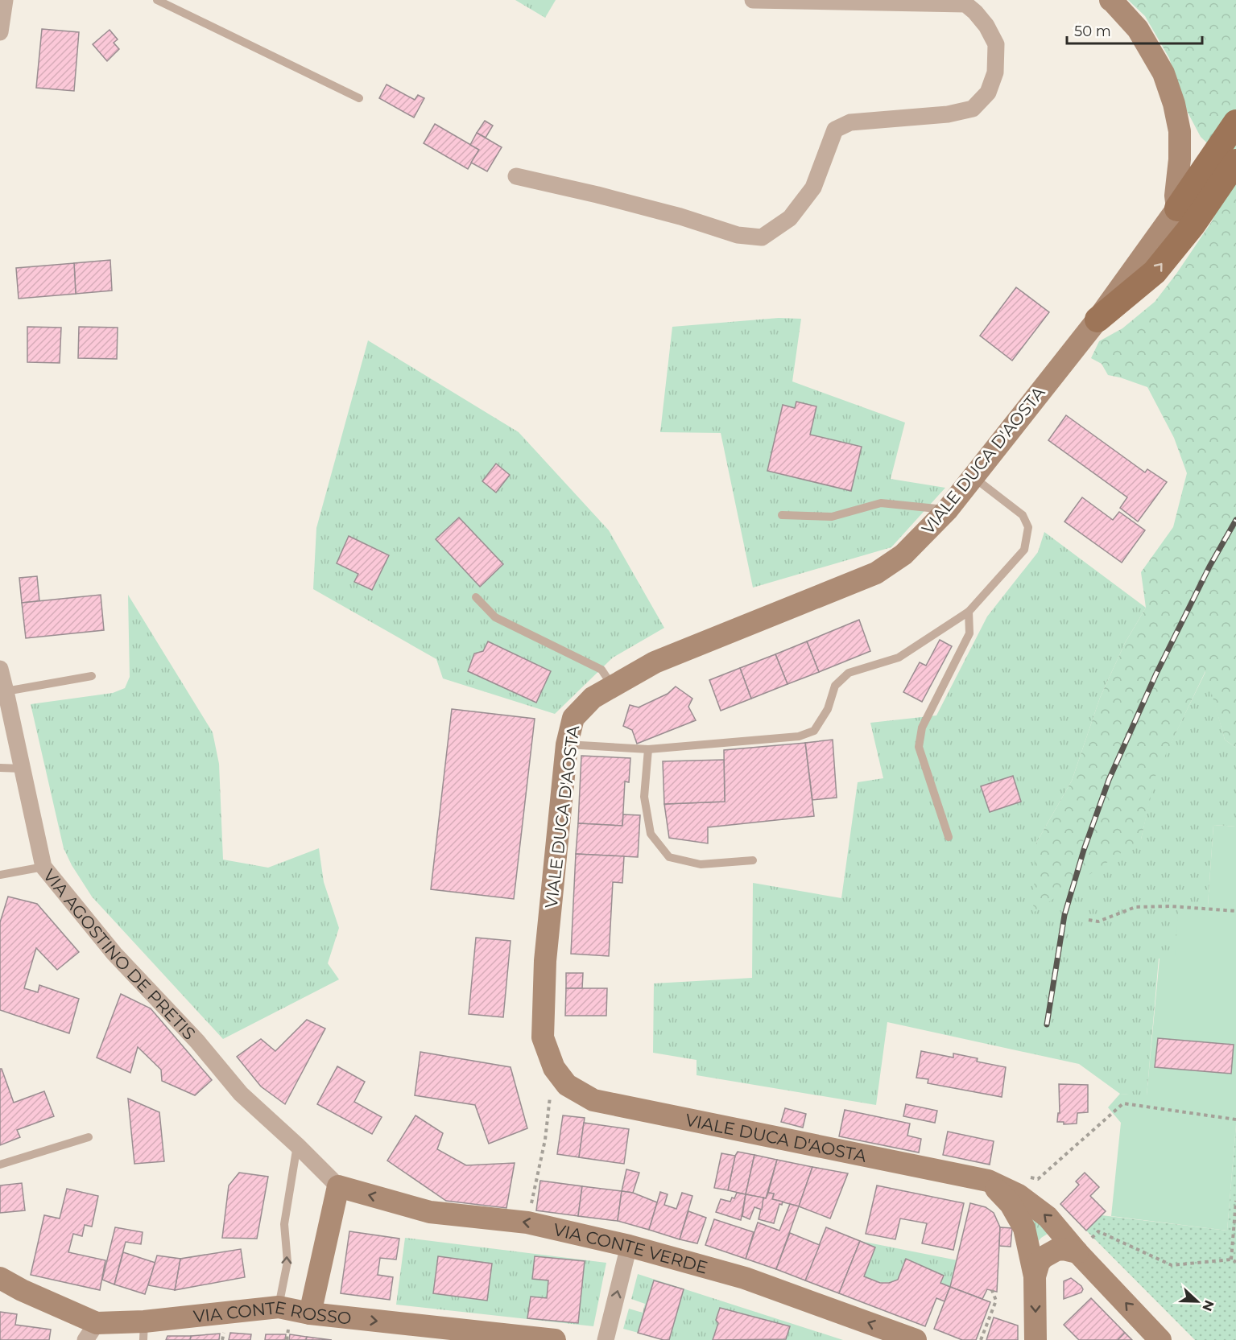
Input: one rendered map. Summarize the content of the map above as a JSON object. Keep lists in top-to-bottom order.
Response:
{
  "streets": {
    "main road": ["VIALE DUCA D'AOSTA", "VIA CONTE VERDE", "VIA CONTE ROSSO"],
    "street": ["VIA AGOSTINO DE PRETIS"]
  },
  "crossings": [
    ["VIA AGOSTINO DE PRETIS", "VIA CONTE VERDE"]
  ],
  "one_way": ["VIA CONTE VERDE"],
  "scale_bar": "50 m",
  "north": "right"
}
